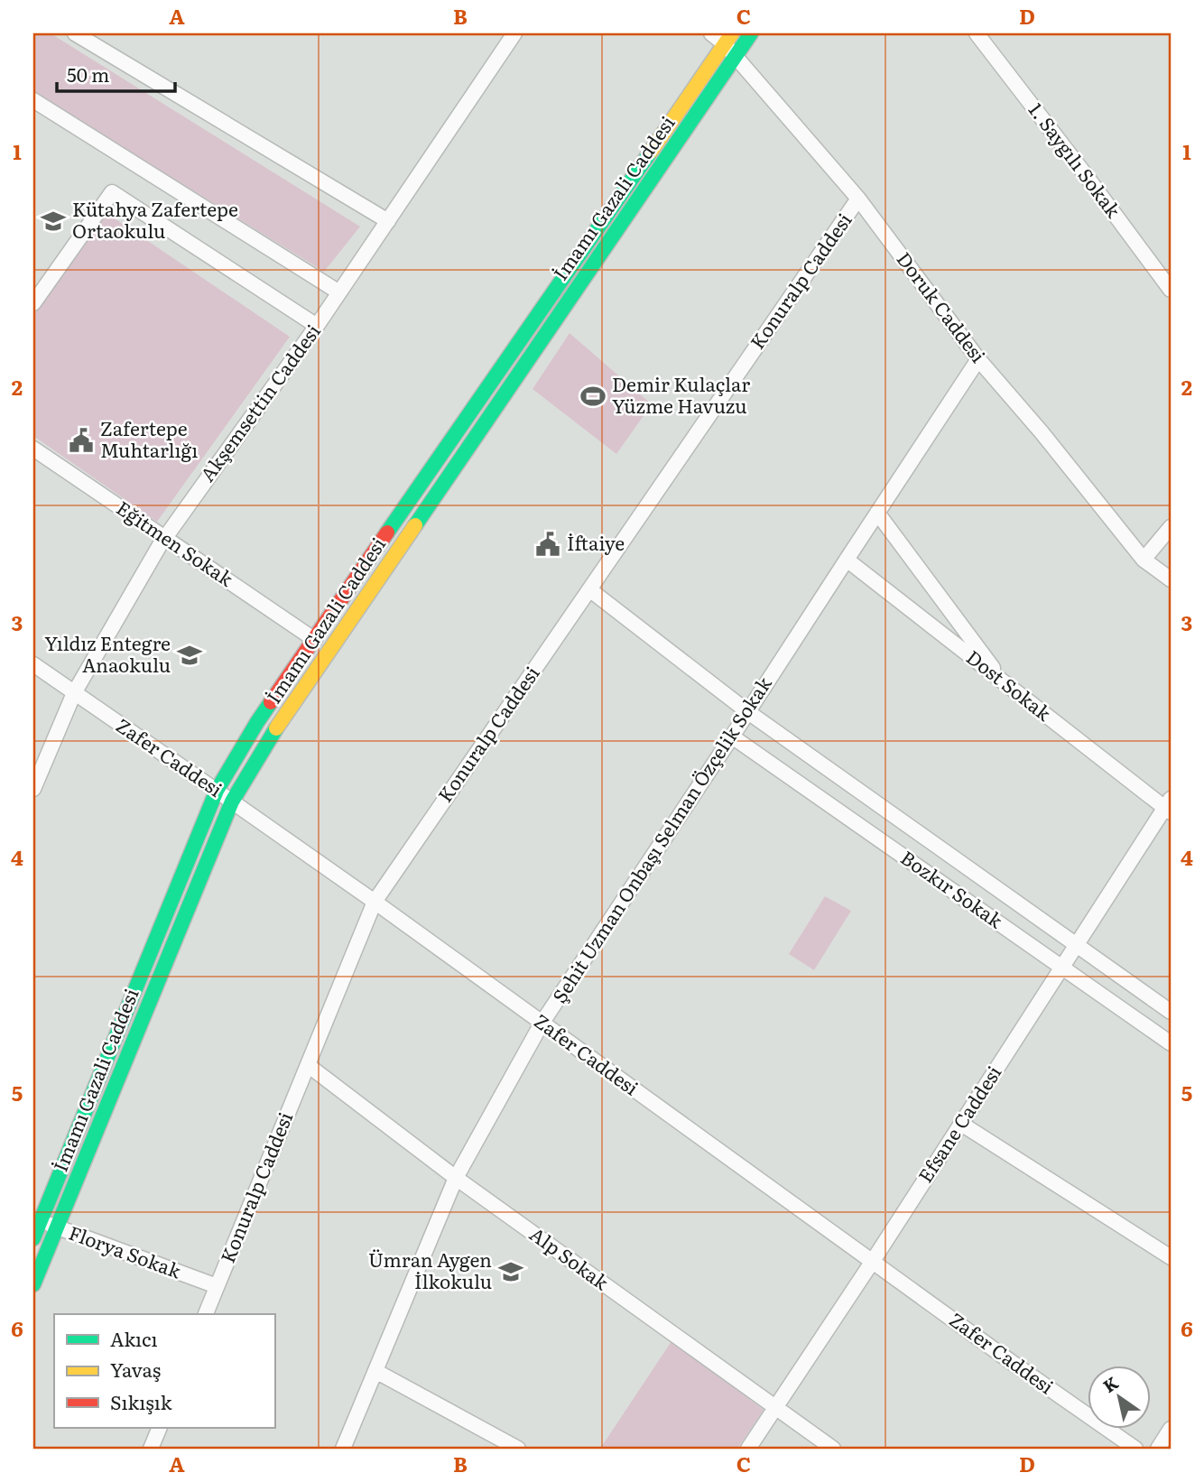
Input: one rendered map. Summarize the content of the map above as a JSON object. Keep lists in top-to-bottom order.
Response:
{
  "streets": {
    "main road": ["İmamı Gazali Caddesi"],
    "street": [
      "1. Saygılı Sokak",
      "Konuralp Caddesi",
      "Doruk Caddesi",
      "Akşemsettin Caddesi",
      "Eğitmen Sokak",
      "Dost Sokak",
      "Zafer Caddesi",
      "Şehit Uzman Onbaşı Selman Özçelik Sokak",
      "Bozkır Sokak",
      "Efsane Caddesi",
      "Florya Sokak",
      "Alp Sokak"
    ]
  },
  "crossings": [
    ["İmamı Gazali Caddesi", "Doruk Caddesi"],
    ["İmamı Gazali Caddesi", "Eğitmen Sokak"],
    ["İmamı Gazali Caddesi", "Zafer Caddesi"],
    ["İmamı Gazali Caddesi", "Florya Sokak"],
    ["Konuralp Caddesi", "Doruk Caddesi"],
    ["Konuralp Caddesi", "Zafer Caddesi"],
    ["Konuralp Caddesi", "Bozkır Sokak"],
    ["Konuralp Caddesi", "Florya Sokak"],
    ["Konuralp Caddesi", "Alp Sokak"],
    ["Doruk Caddesi", "Şehit Uzman Onbaşı Selman Özçelik Sokak"],
    ["Akşemsettin Caddesi", "Eğitmen Sokak"],
    ["Akşemsettin Caddesi", "Zafer Caddesi"],
    ["Dost Sokak", "Şehit Uzman Onbaşı Selman Özçelik Sokak"],
    ["Dost Sokak", "Efsane Caddesi"],
    ["Zafer Caddesi", "Şehit Uzman Onbaşı Selman Özçelik Sokak"],
    ["Zafer Caddesi", "Efsane Caddesi"],
    ["Şehit Uzman Onbaşı Selman Özçelik Sokak", "Bozkır Sokak"],
    ["Şehit Uzman Onbaşı Selman Özçelik Sokak", "Alp Sokak"],
    ["Bozkır Sokak", "Efsane Caddesi"],
    ["Efsane Caddesi", "Alp Sokak"]
  ],
  "places": {
    "school or university": ["Kütahya Zafertepe Ortaokulu", "Yıldız Entegre Anaokulu", "Ümran Aygen İlkokulu"],
    "sports": ["Demir Kulaçlar Yüzme Havuzu"],
    "public building": ["Zafertepe Muhtarlığı", "İftaiye"]
  },
  "legend": ["Akıcı", "Yavaş", "Sıkışık"],
  "scale_bar": "50 m",
  "north": "top left",
  "grid": {
    "columns": [
      "A",
      "B",
      "C",
      "D"
    ],
    "rows": [
      "1",
      "2",
      "3",
      "4",
      "5",
      "6"
    ]
  }
}
